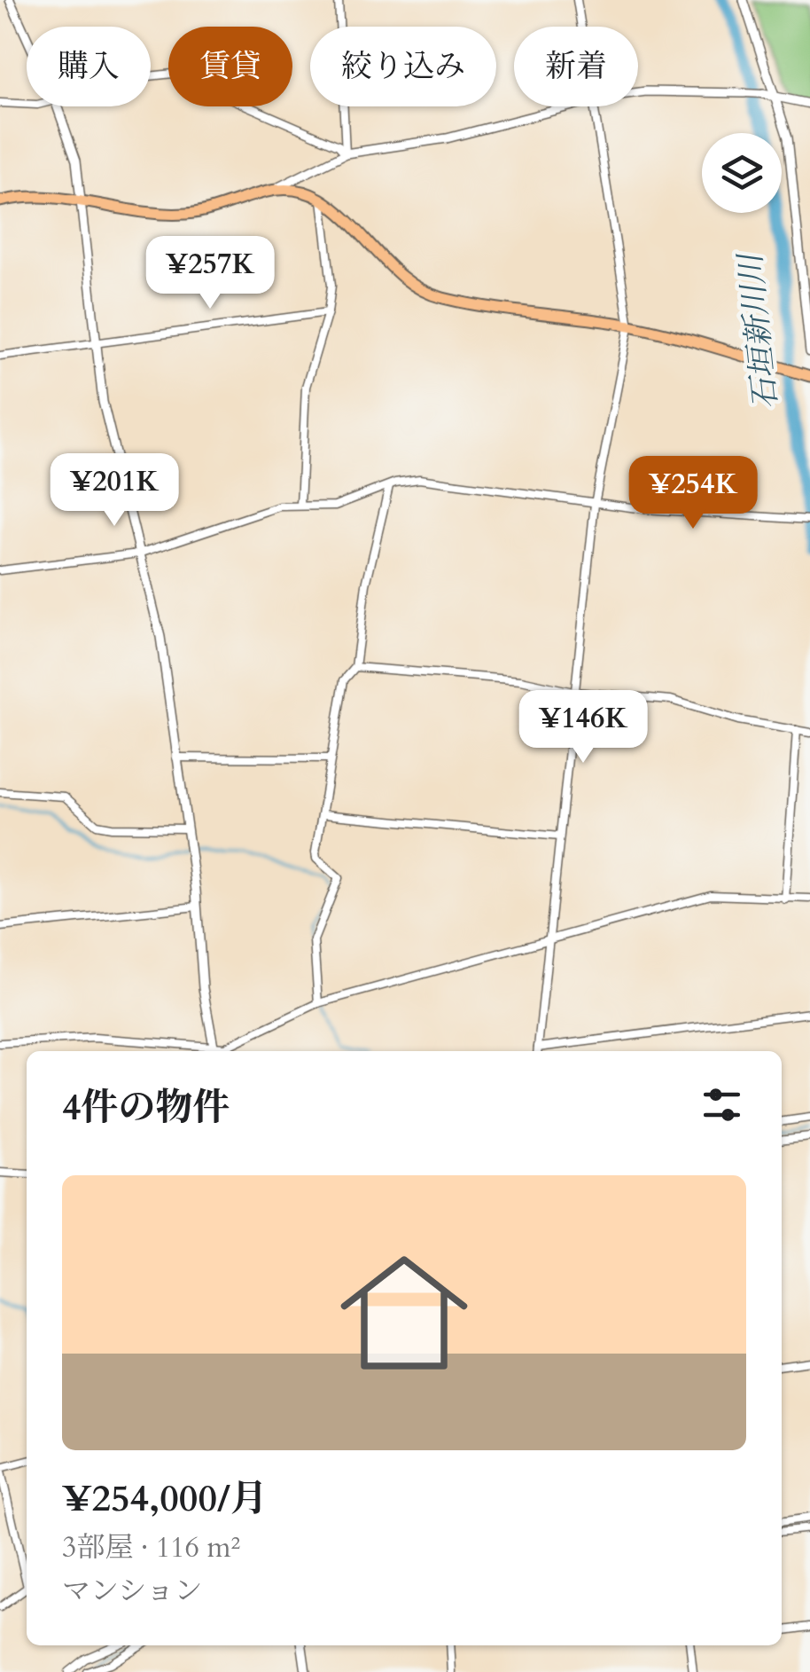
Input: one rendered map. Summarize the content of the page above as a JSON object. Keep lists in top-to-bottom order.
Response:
{
  "water": ["石垣新川川"],
  "page": {
    "chip": [
      "購入",
      "賃貸",
      "絞り込み",
      "新着"
    ],
    "price": [
      "¥257K",
      "¥201K",
      "¥254K",
      "¥146K"
    ],
    "heading": "4件の物件",
    "list": [
      {
        "name": "¥254,000/月",
        "note": "3部屋 · 116 m² · マンション"
      }
    ]
  }
}
